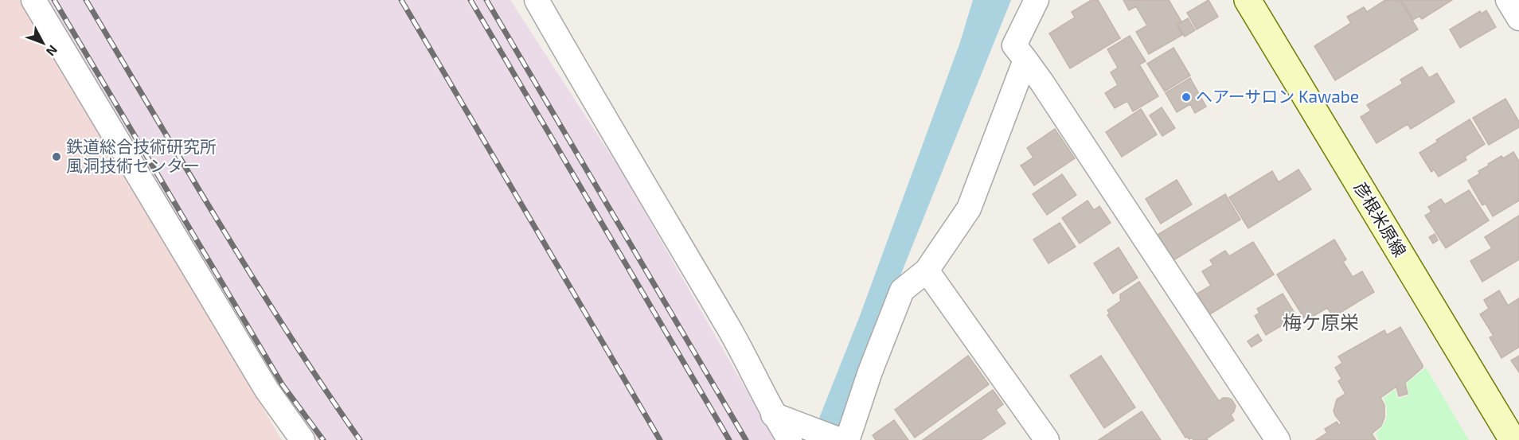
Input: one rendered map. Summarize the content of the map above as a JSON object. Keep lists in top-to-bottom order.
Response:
{
  "streets": {
    "main road": ["彦根米原線"]
  },
  "districts": ["梅ケ原栄"],
  "places": ["ヘアーサロン Kawabe", "鉄道総合技術研究所 風洞技術センター"],
  "north": "bottom right"
}
